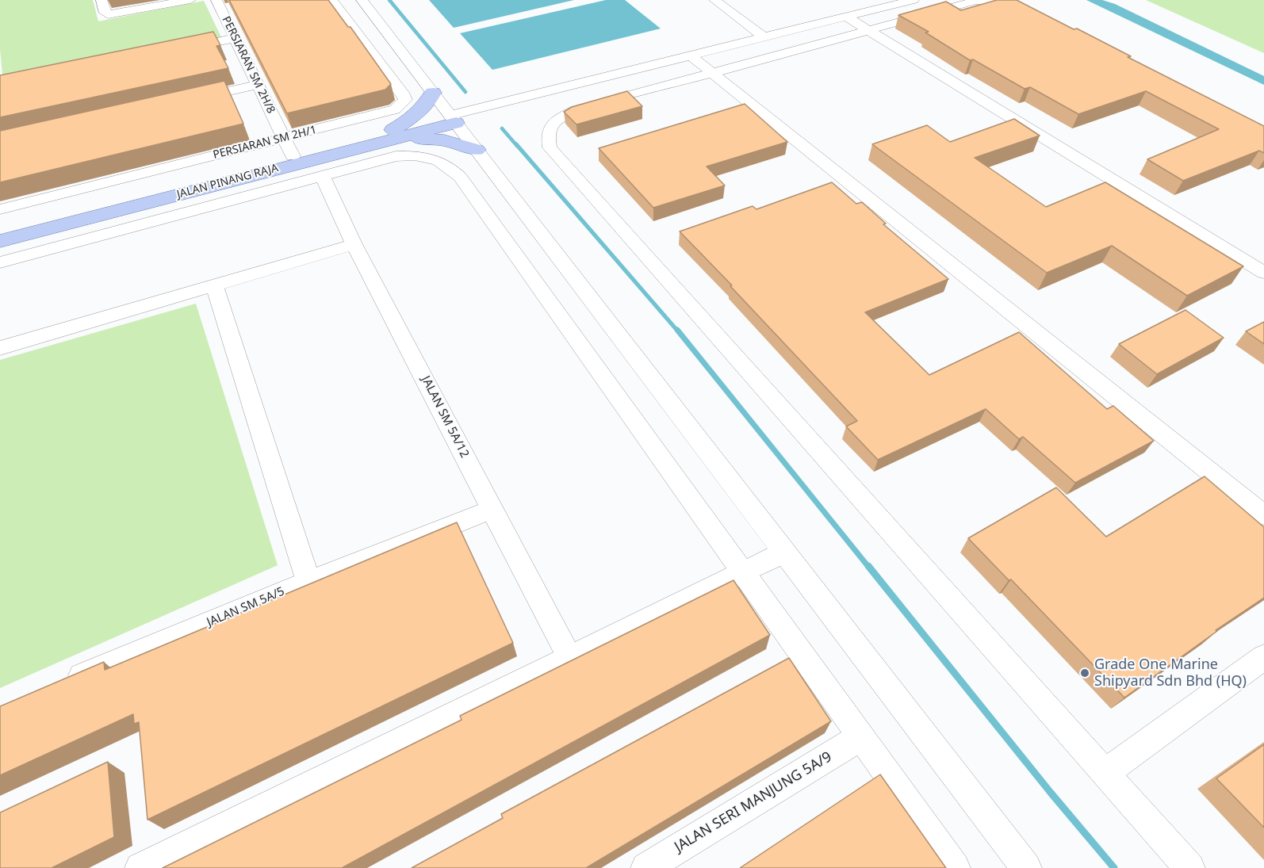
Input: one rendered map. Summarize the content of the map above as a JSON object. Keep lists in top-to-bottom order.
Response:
{
  "streets": {
    "main road": ["JALAN PINANG RAJA"],
    "street": [
      "PERSIARAN SM 2H/8",
      "PERSIARAN SM 2H/1",
      "JALAN SM 5A/12",
      "JALAN SM 5A/5",
      "JALAN SERI MANJUNG 5A/9"
    ]
  },
  "crossings": [
    ["PERSIARAN SM 2H/8", "PERSIARAN SM 2H/1"],
    ["JALAN SM 5A/12", "JALAN SM 5A/5"]
  ],
  "places": ["Grade One Marine Shipyard Sdn Bhd (HQ)"]
}
